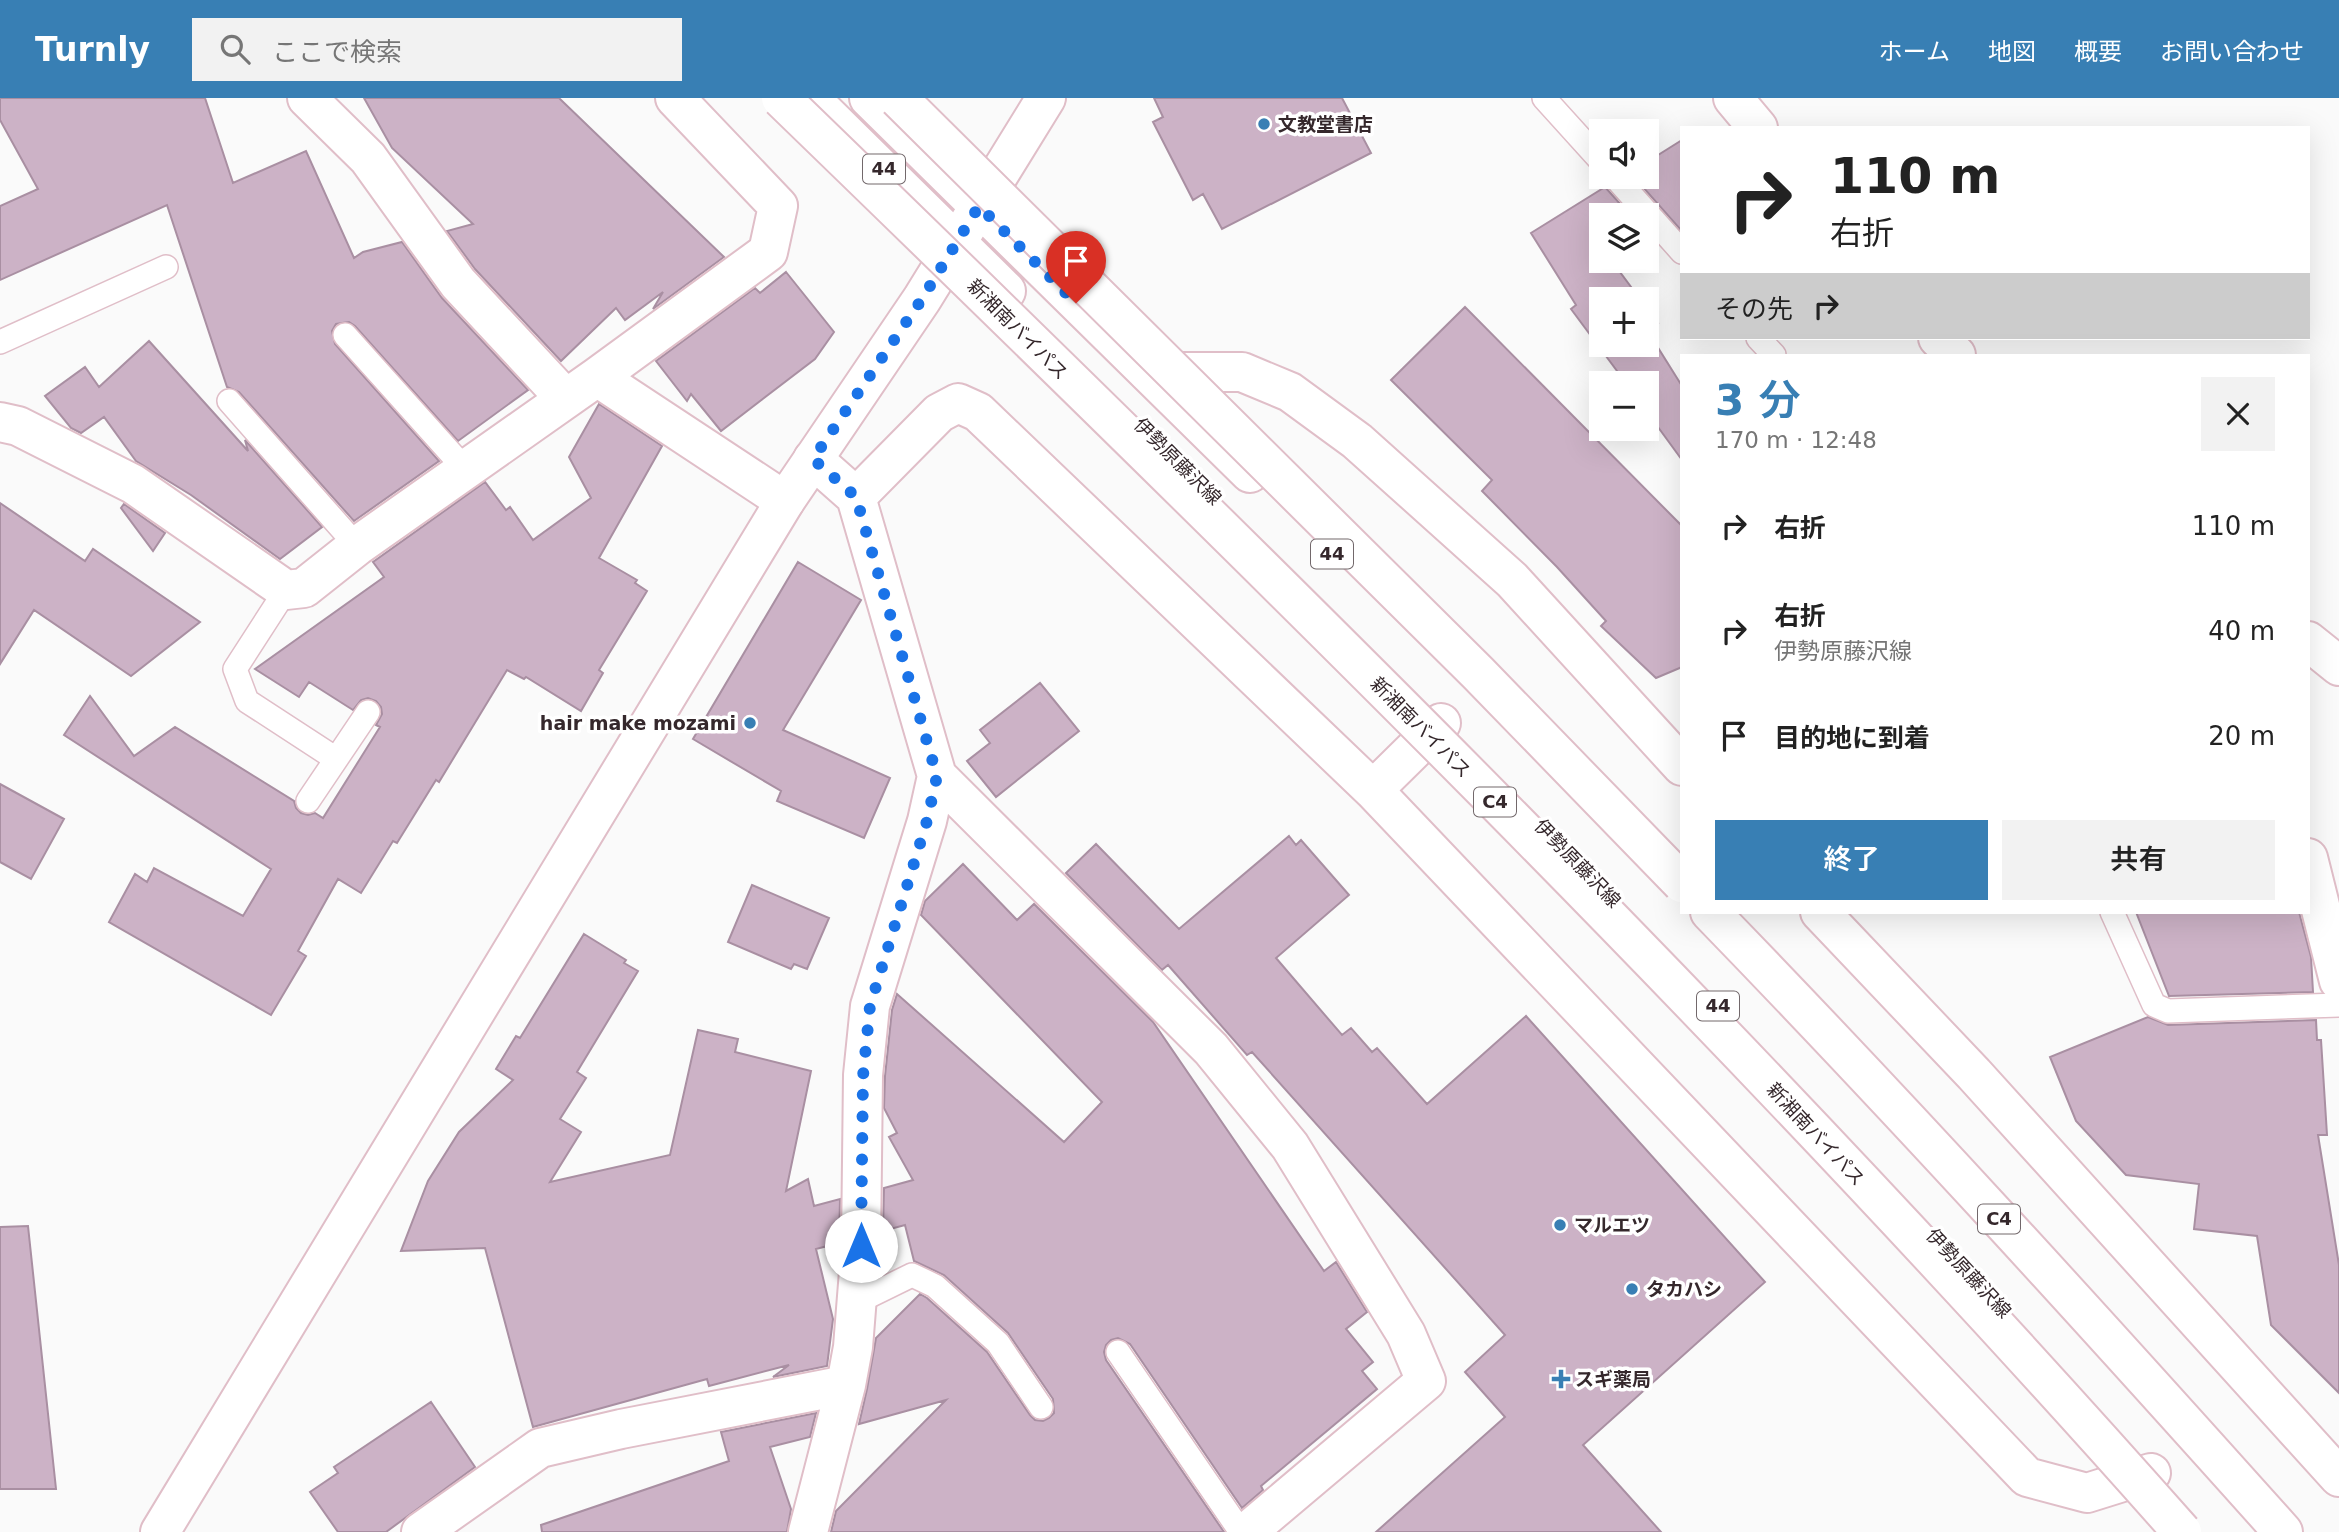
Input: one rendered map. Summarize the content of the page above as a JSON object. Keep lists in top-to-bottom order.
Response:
{
  "streets": {
    "main road": [
      "44",
      "新湘南バイパス",
      "伊勢原藤沢線",
      "C4"
    ]
  },
  "places": {
    "other": [
      "文教堂書店",
      "hair make mozami",
      "マルエツ",
      "タカハシ"
    ],
    "health": ["スギ薬局"]
  },
  "page": {
    "header": "Turnly",
    "search": "ここで検索",
    "nav": [
      "ホーム",
      "地図",
      "概要",
      "お問い合わせ"
    ],
    "map_buttons": ["+", "−"],
    "turn": ["110 m", "右折"],
    "then": "その先",
    "heading": ["3 分", "170 m · 12:48"],
    "list": [
      {
        "name": "右折",
        "value": "110 m"
      },
      {
        "name": "右折",
        "note": "伊勢原藤沢線",
        "value": "40 m"
      },
      {
        "name": "目的地に到着",
        "value": "20 m"
      }
    ],
    "buttons": ["終了", "共有"]
  }
}
